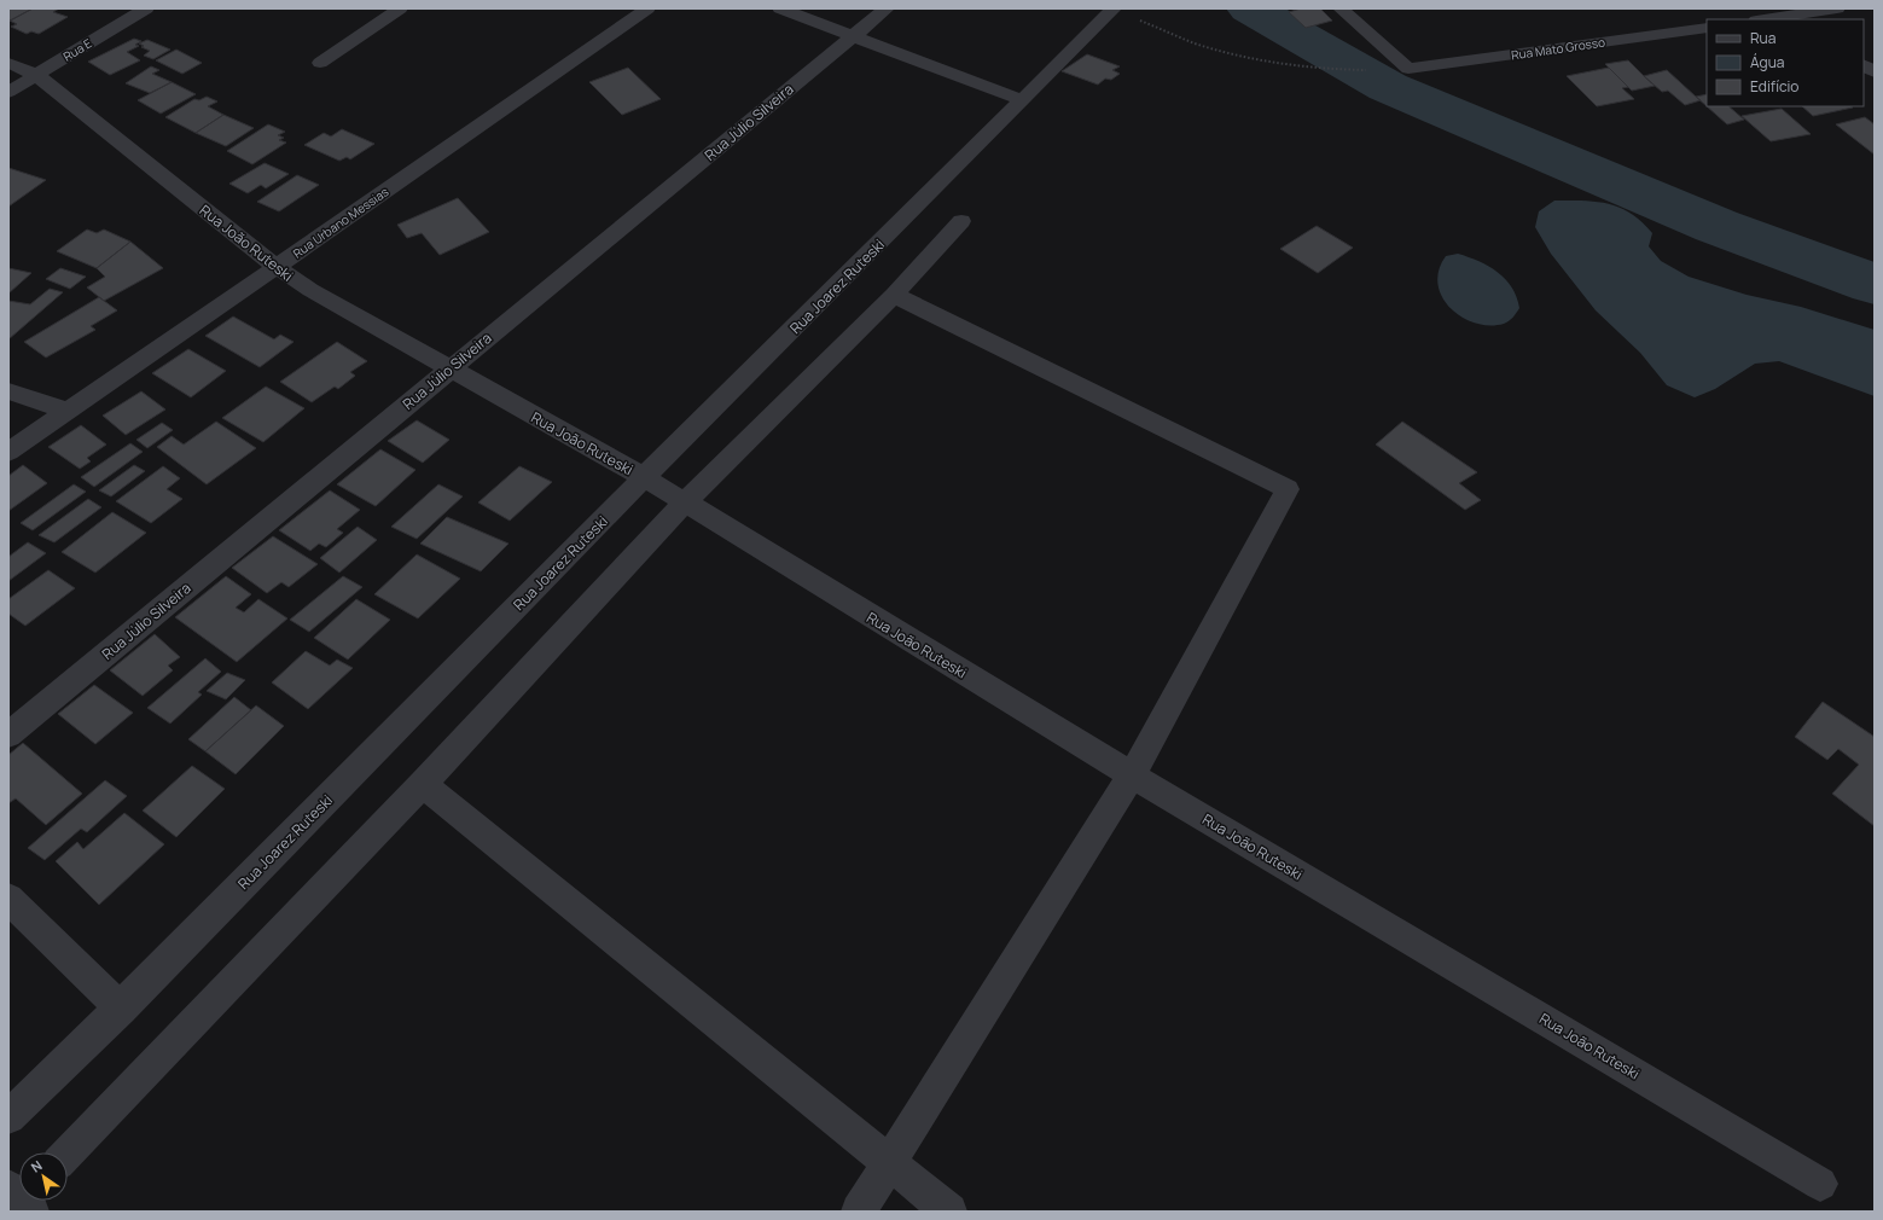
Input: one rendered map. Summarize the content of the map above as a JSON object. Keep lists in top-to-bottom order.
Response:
{
  "streets": {
    "street": [
      "Rua Mato Grosso",
      "Rua E",
      "Rua Júlio Silveira",
      "Rua Urbano Messias",
      "Rua João Ruteski",
      "Rua Joarez Ruteski"
    ]
  },
  "crossings": [
    ["Rua E", "Rua João Ruteski"],
    ["Rua Júlio Silveira", "Rua João Ruteski"],
    ["Rua Urbano Messias", "Rua João Ruteski"],
    ["Rua João Ruteski", "Rua Joarez Ruteski"]
  ],
  "legend": ["Rua", "Água", "Edifício"],
  "north": "top left"
}
